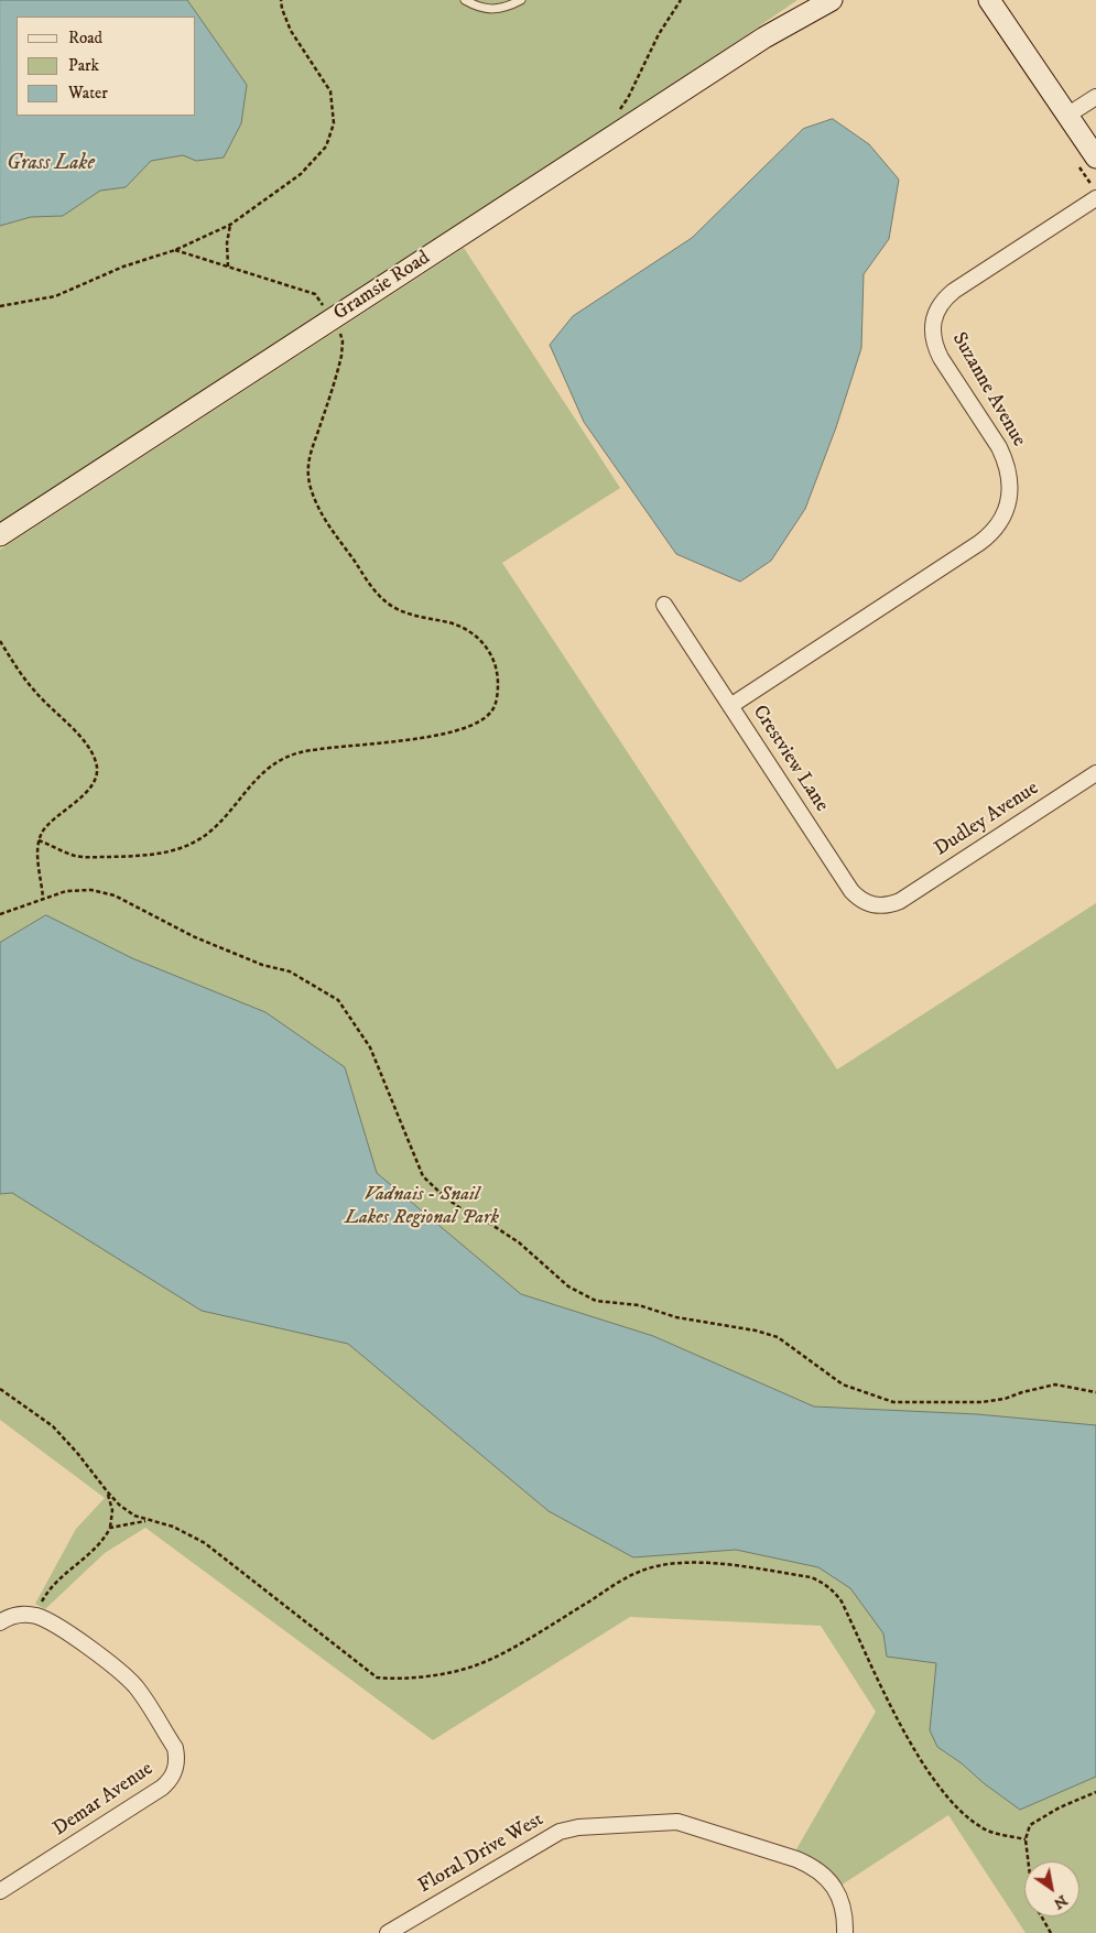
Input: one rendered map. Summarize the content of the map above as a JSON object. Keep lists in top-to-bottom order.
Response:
{
  "streets": {
    "street": [
      "Gramsie Road",
      "Suzanne Avenue",
      "Crestview Lane",
      "Dudley Avenue",
      "Demar Avenue",
      "Floral Drive West"
    ]
  },
  "crossings": [
    ["Suzanne Avenue", "Crestview Lane"],
    ["Crestview Lane", "Dudley Avenue"]
  ],
  "water": ["Grass Lake"],
  "parks": ["Vadnais - Snail Lakes Regional Park"],
  "legend": ["Road", "Park", "Water"],
  "north": "bottom right"
}
